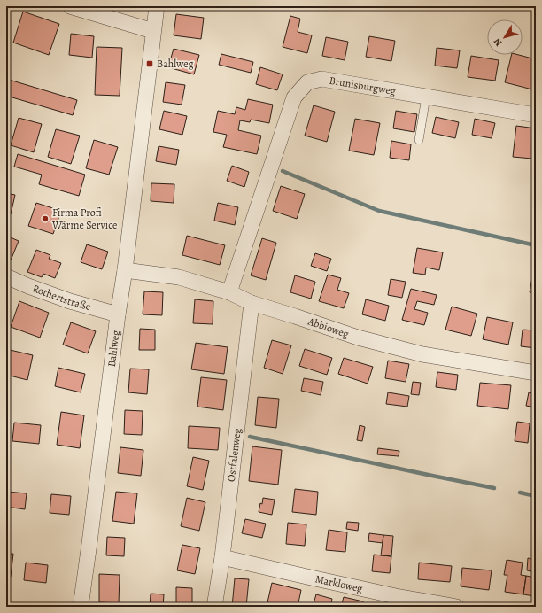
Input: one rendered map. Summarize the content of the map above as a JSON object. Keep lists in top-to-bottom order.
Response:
{
  "streets": {
    "street": [
      "Brunisburgweg",
      "Rothertstraße",
      "Abbioweg",
      "Bahlweg",
      "Ostfalenweg",
      "Markloweg"
    ]
  },
  "crossings": [
    ["Brunisburgweg", "Abbioweg"],
    ["Rothertstraße", "Bahlweg"],
    ["Abbioweg", "Bahlweg"],
    ["Abbioweg", "Ostfalenweg"],
    ["Ostfalenweg", "Markloweg"]
  ],
  "places": {
    "transit": ["Bahlweg"],
    "other": ["Firma Profi Wärme Service"]
  },
  "north": "bottom left"
}
